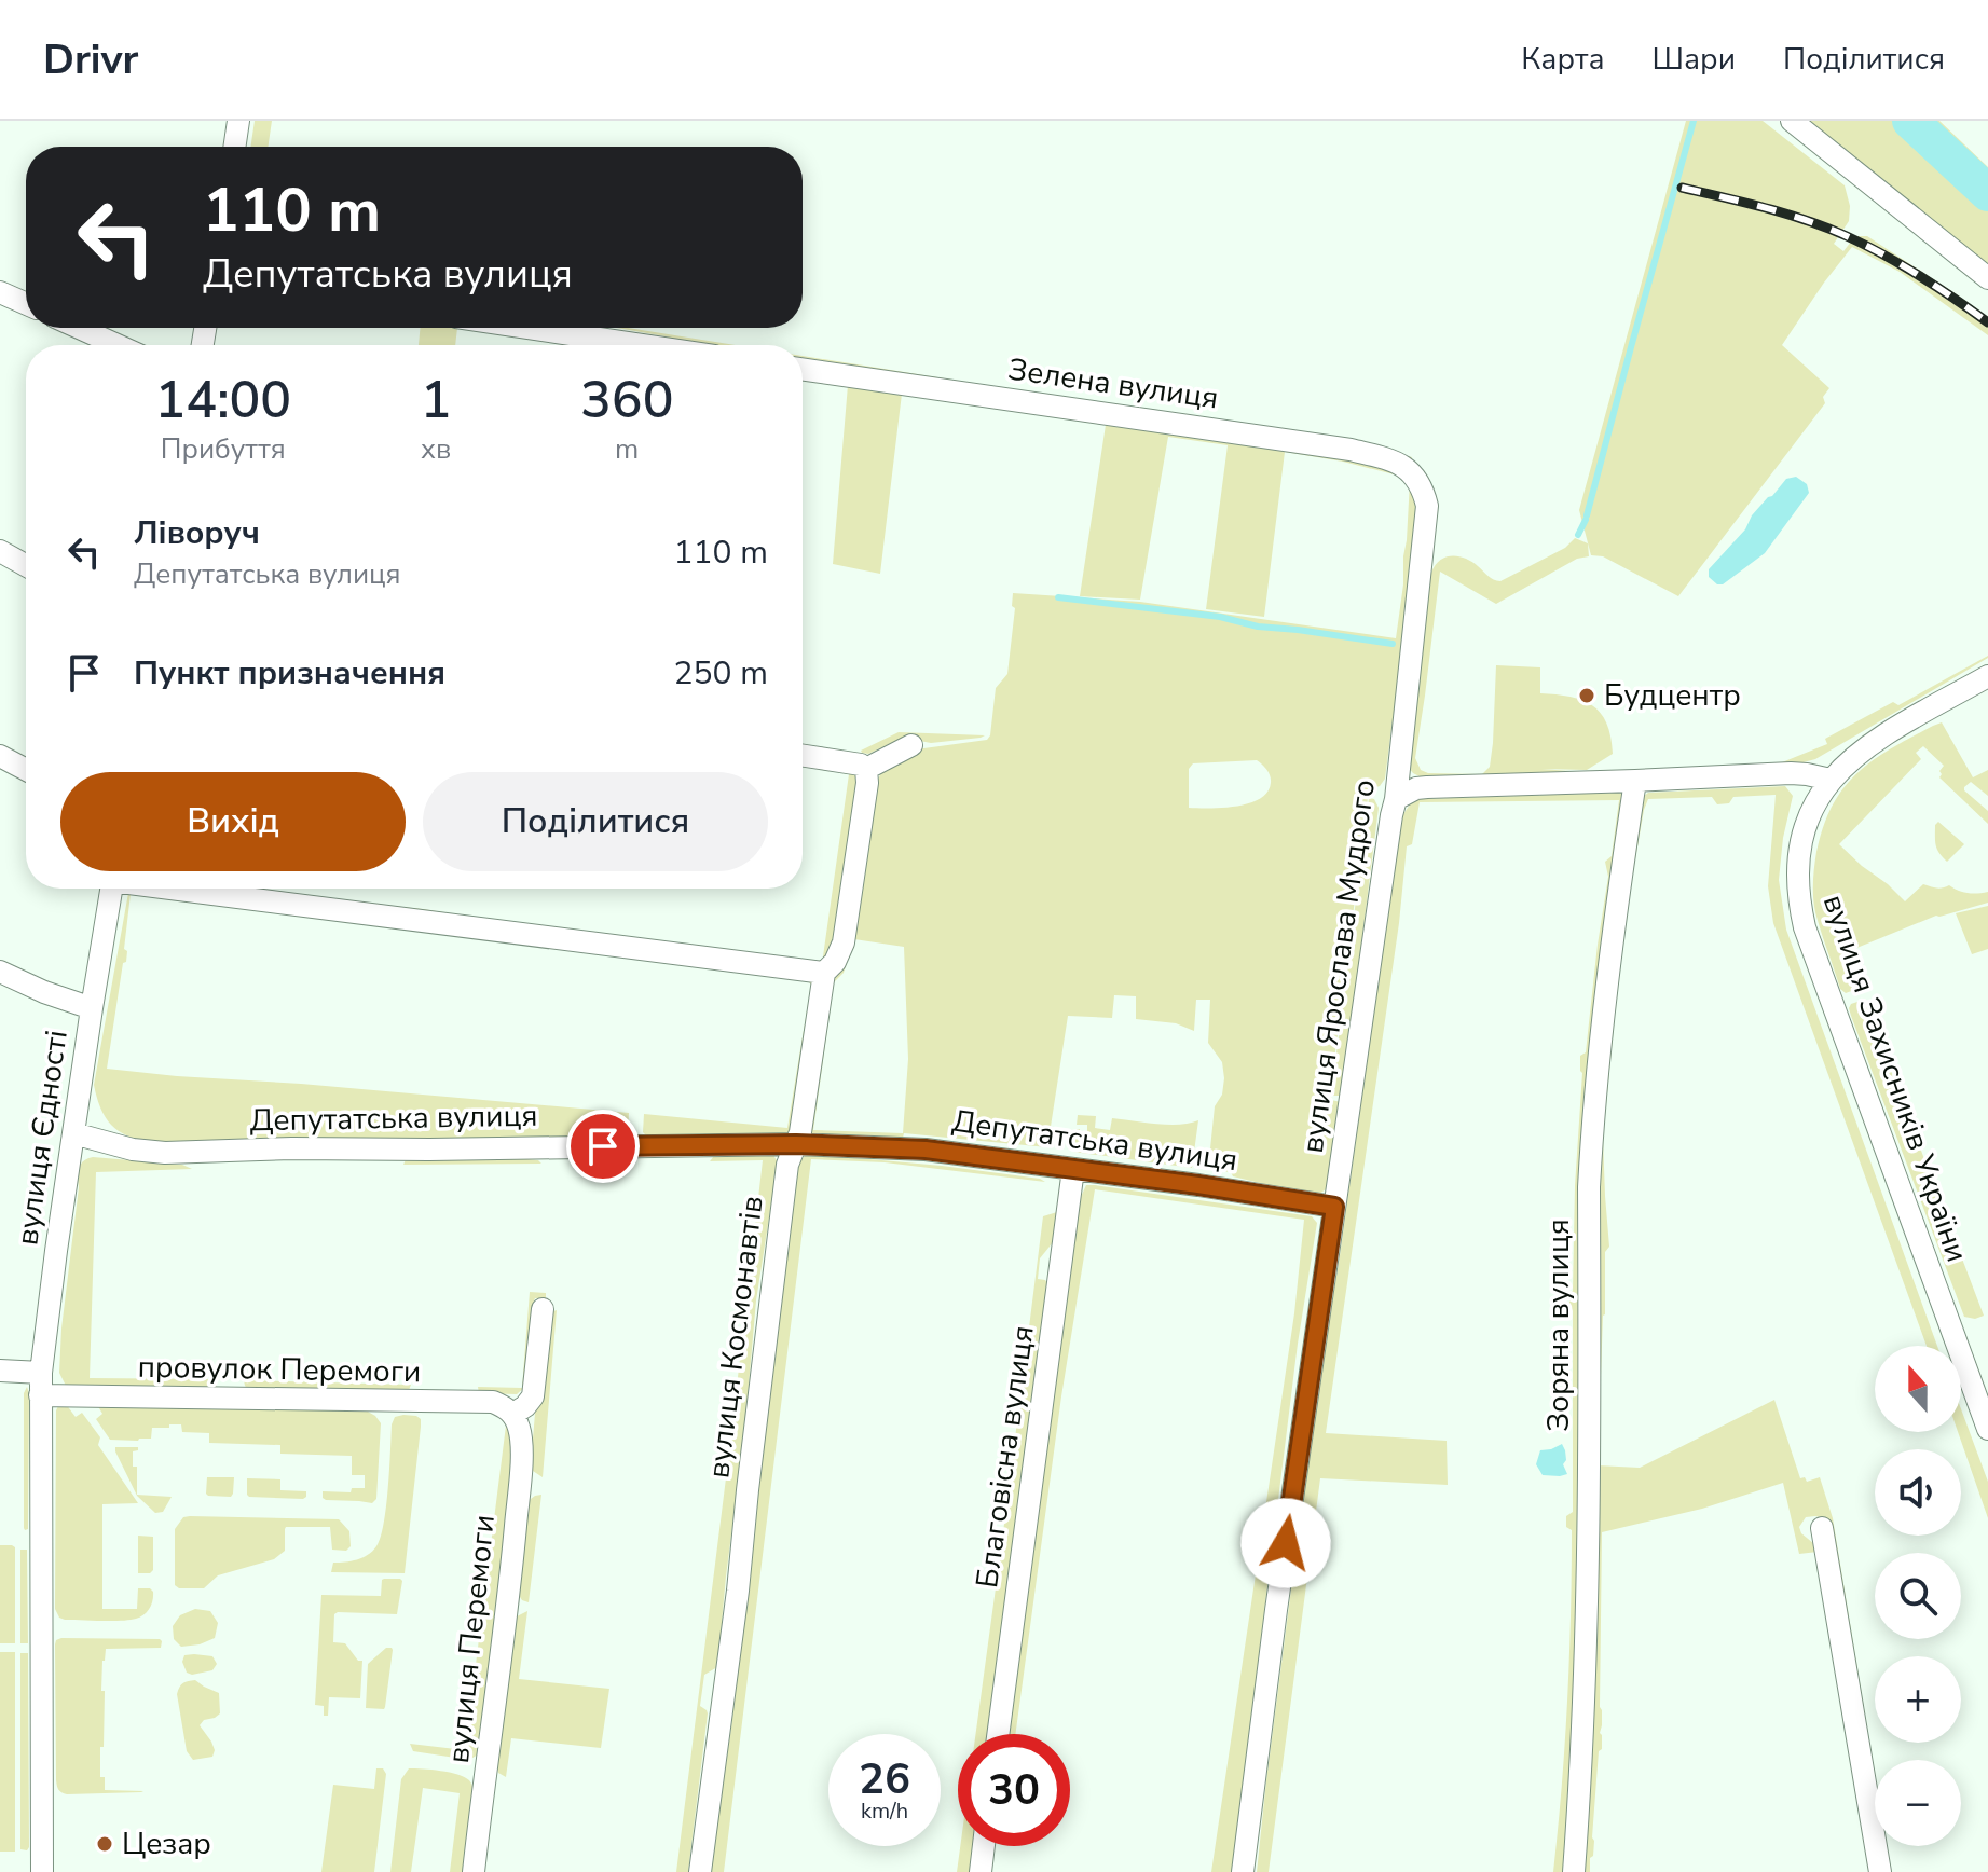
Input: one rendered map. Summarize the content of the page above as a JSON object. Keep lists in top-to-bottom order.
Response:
{
  "streets": {
    "street": [
      "Зелена вулиця",
      "вулиця Ярослава Мудрого",
      "вулиця Захисників України",
      "Депутатська вулиця",
      "вулиця Єдності",
      "Зоряна вулиця",
      "вулиця Космонавтів",
      "провулок Перемоги",
      "Благовісна вулиця",
      "вулиця Перемоги"
    ]
  },
  "crossings": [
    ["Зелена вулиця", "вулиця Ярослава Мудрого"],
    ["вулиця Ярослава Мудрого", "Депутатська вулиця"],
    ["Депутатська вулиця", "вулиця Єдності"],
    ["Депутатська вулиця", "вулиця Космонавтів"],
    ["Депутатська вулиця", "Благовісна вулиця"],
    ["вулиця Єдності", "провулок Перемоги"],
    ["провулок Перемоги", "вулиця Перемоги"]
  ],
  "places": ["Будцентр", "Цезар"],
  "north": "top",
  "page": {
    "header": "Drivr",
    "nav": ["Карта", "Шари", "Поділитися"],
    "turn": ["110 m", "Депутатська вулиця"],
    "eta": [
      "14:00",
      "Прибуття",
      "1",
      "хв",
      "360",
      "m"
    ],
    "list": [
      {
        "name": "Ліворуч",
        "note": "Депутатська вулиця",
        "value": "110 m"
      },
      {
        "name": "Пункт призначення",
        "value": "250 m"
      }
    ],
    "buttons": ["Вихід", "Поділитися"],
    "map_buttons": ["+", "−"],
    "speed": "26 km/h",
    "limit": "30"
  }
}
